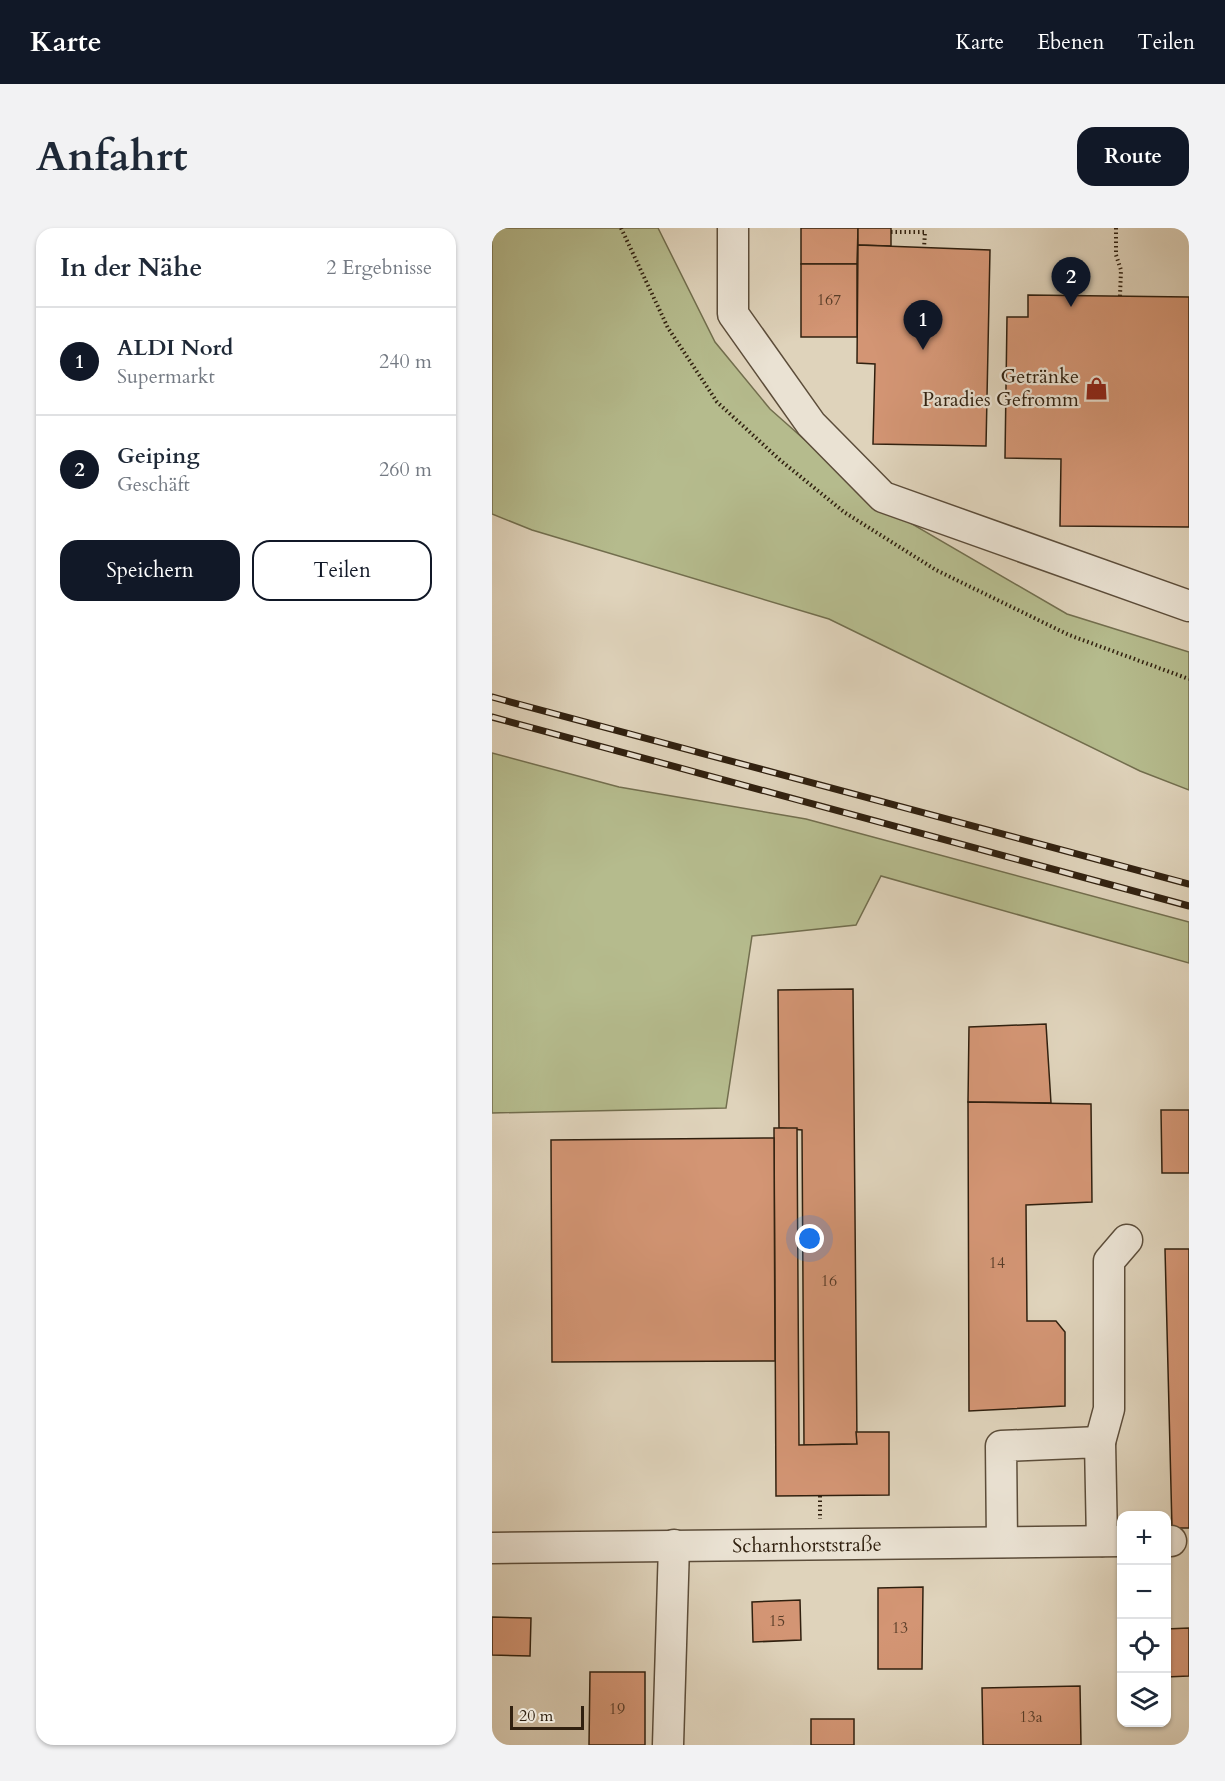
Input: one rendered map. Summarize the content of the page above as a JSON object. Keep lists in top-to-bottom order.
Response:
{
  "streets": {
    "street": ["Scharnhorststraße"]
  },
  "places": {
    "shop": ["Getränke Paradies Gefromm"]
  },
  "house_numbers": [
    "167",
    "14",
    "16",
    "15",
    "13",
    "19",
    "13a"
  ],
  "scale_bar": "20 m",
  "page": {
    "header": "Karte",
    "nav": ["Karte", "Ebenen", "Teilen"],
    "buttons": [
      "Route",
      ["Speichern", "Teilen"]
    ],
    "title": "Anfahrt",
    "heading": ["In der Nähe", "2 Ergebnisse"],
    "pins": ["2", "1"],
    "list": [
      {
        "mark": "1",
        "name": "ALDI Nord",
        "note": "Supermarkt",
        "value": "240 m"
      },
      {
        "mark": "2",
        "name": "Geiping",
        "note": "Geschäft",
        "value": "260 m"
      }
    ],
    "map_buttons": ["+", "−"],
    "scale": "20 m"
  }
}
